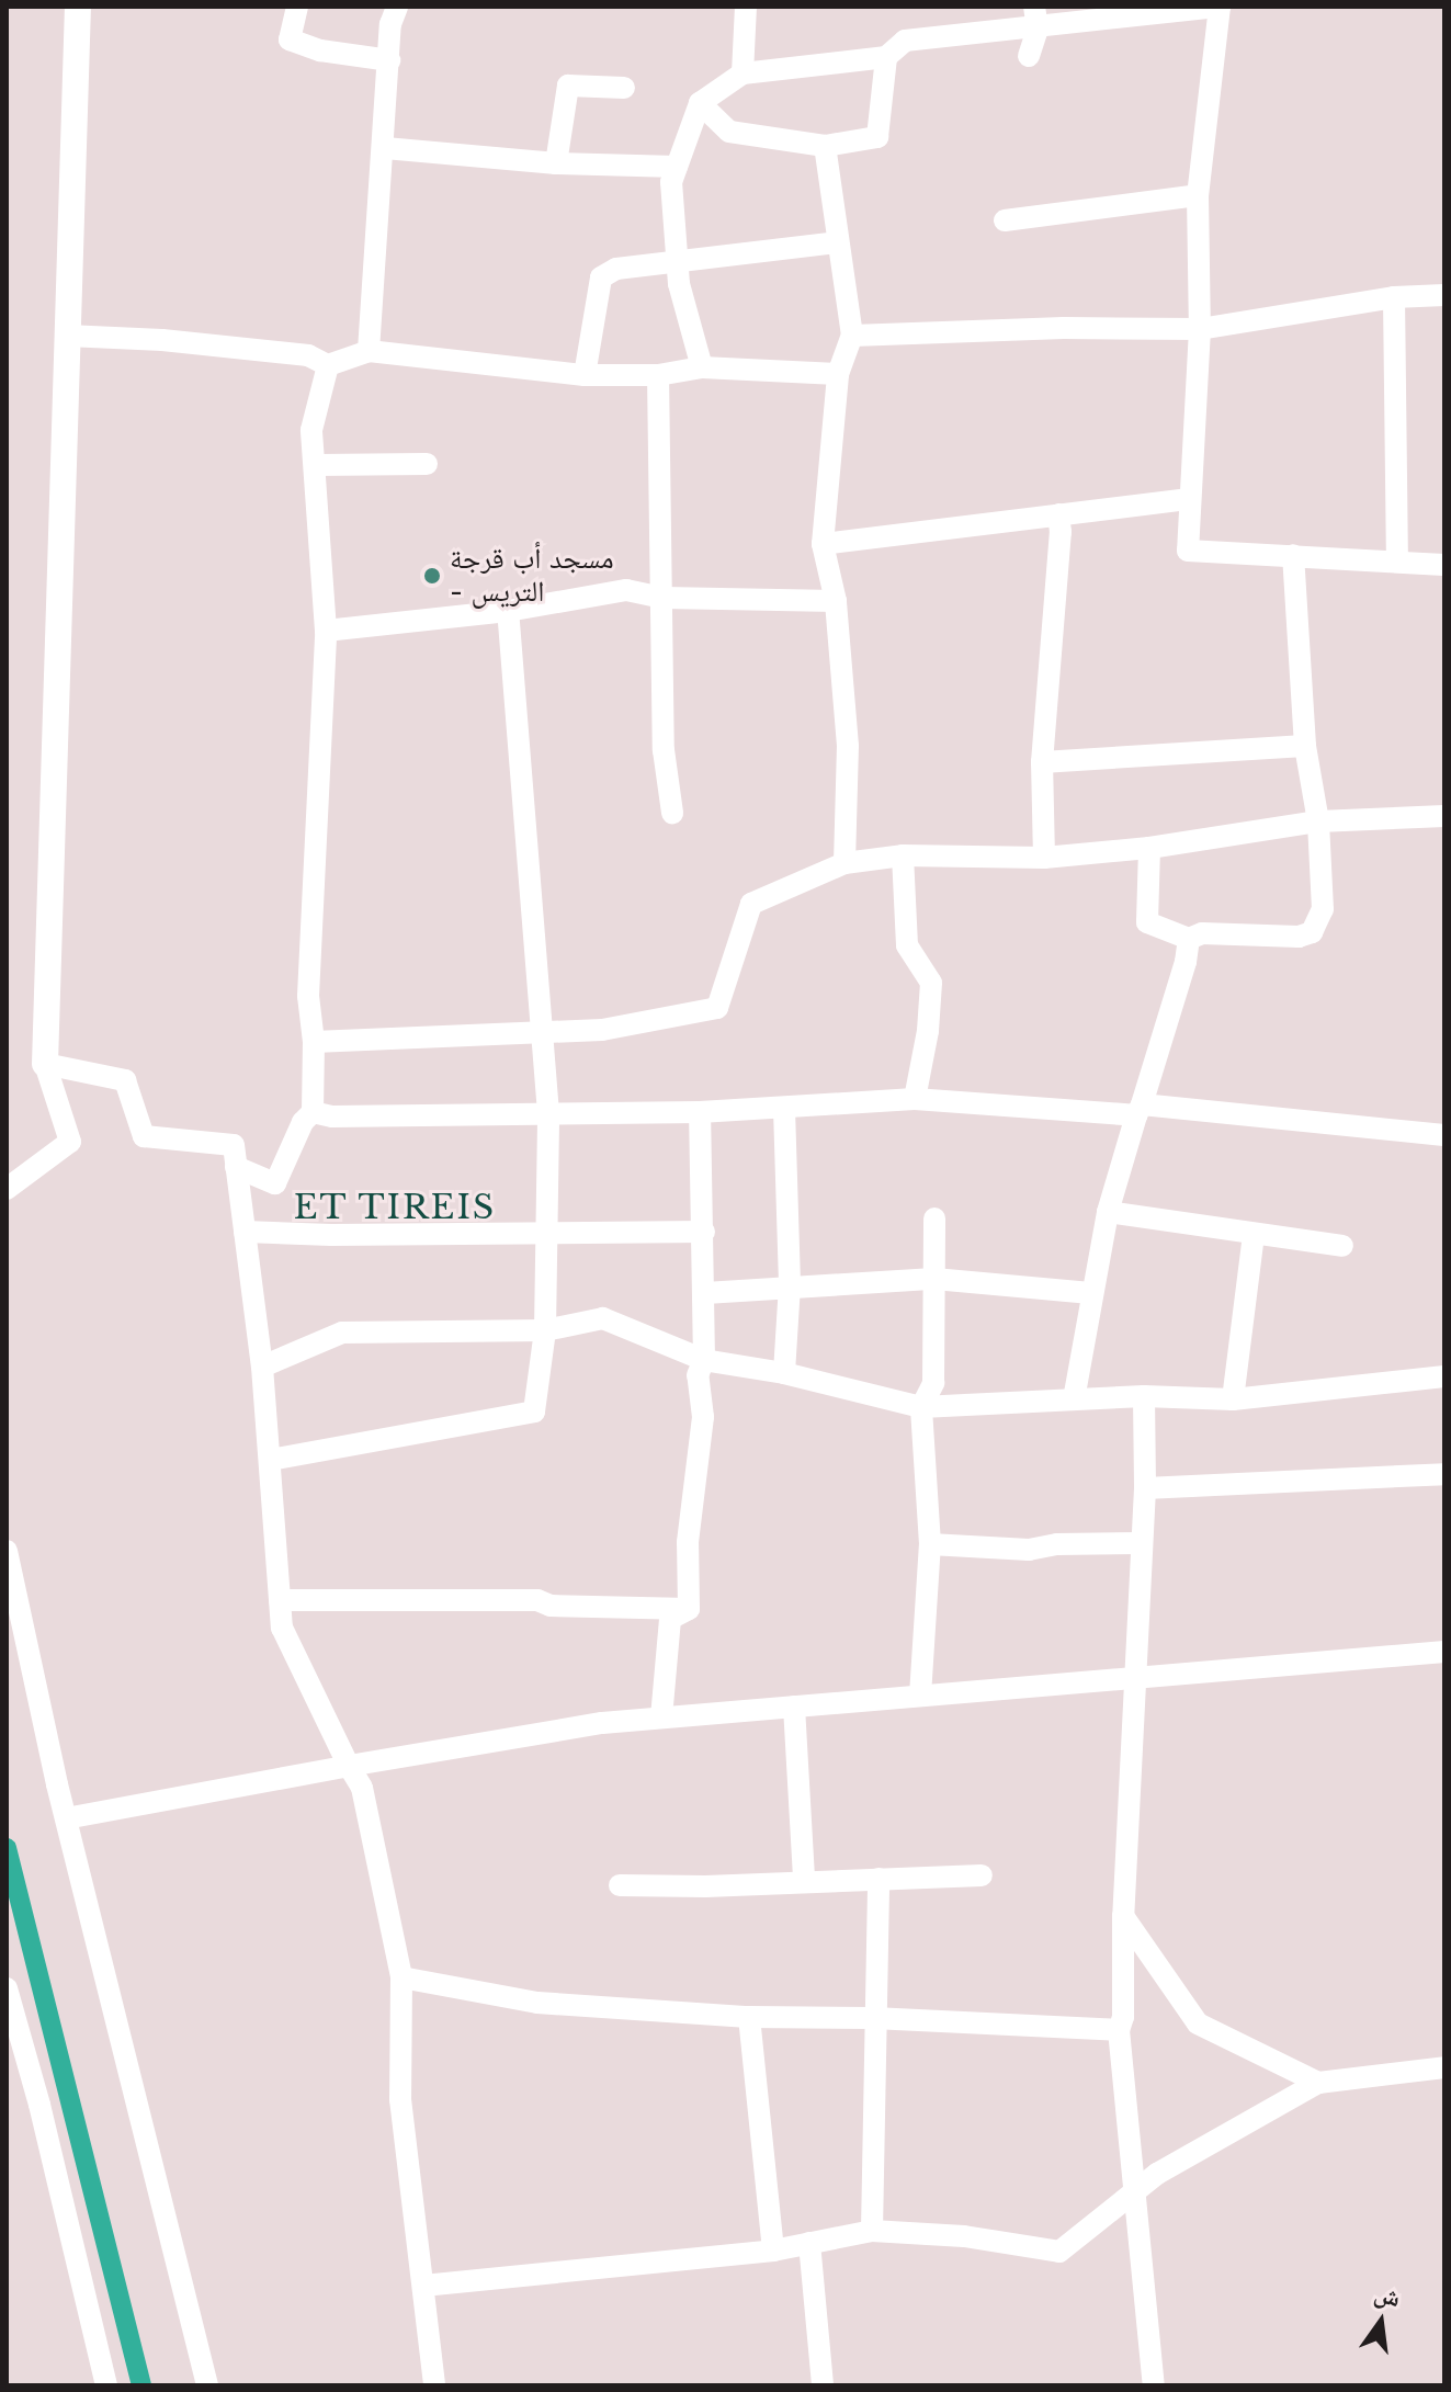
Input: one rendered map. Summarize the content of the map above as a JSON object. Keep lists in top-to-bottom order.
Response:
{
  "districts": ["ET TIREIS"],
  "places": ["مسجد أب قرجة - التريس"],
  "north": "top"
}
